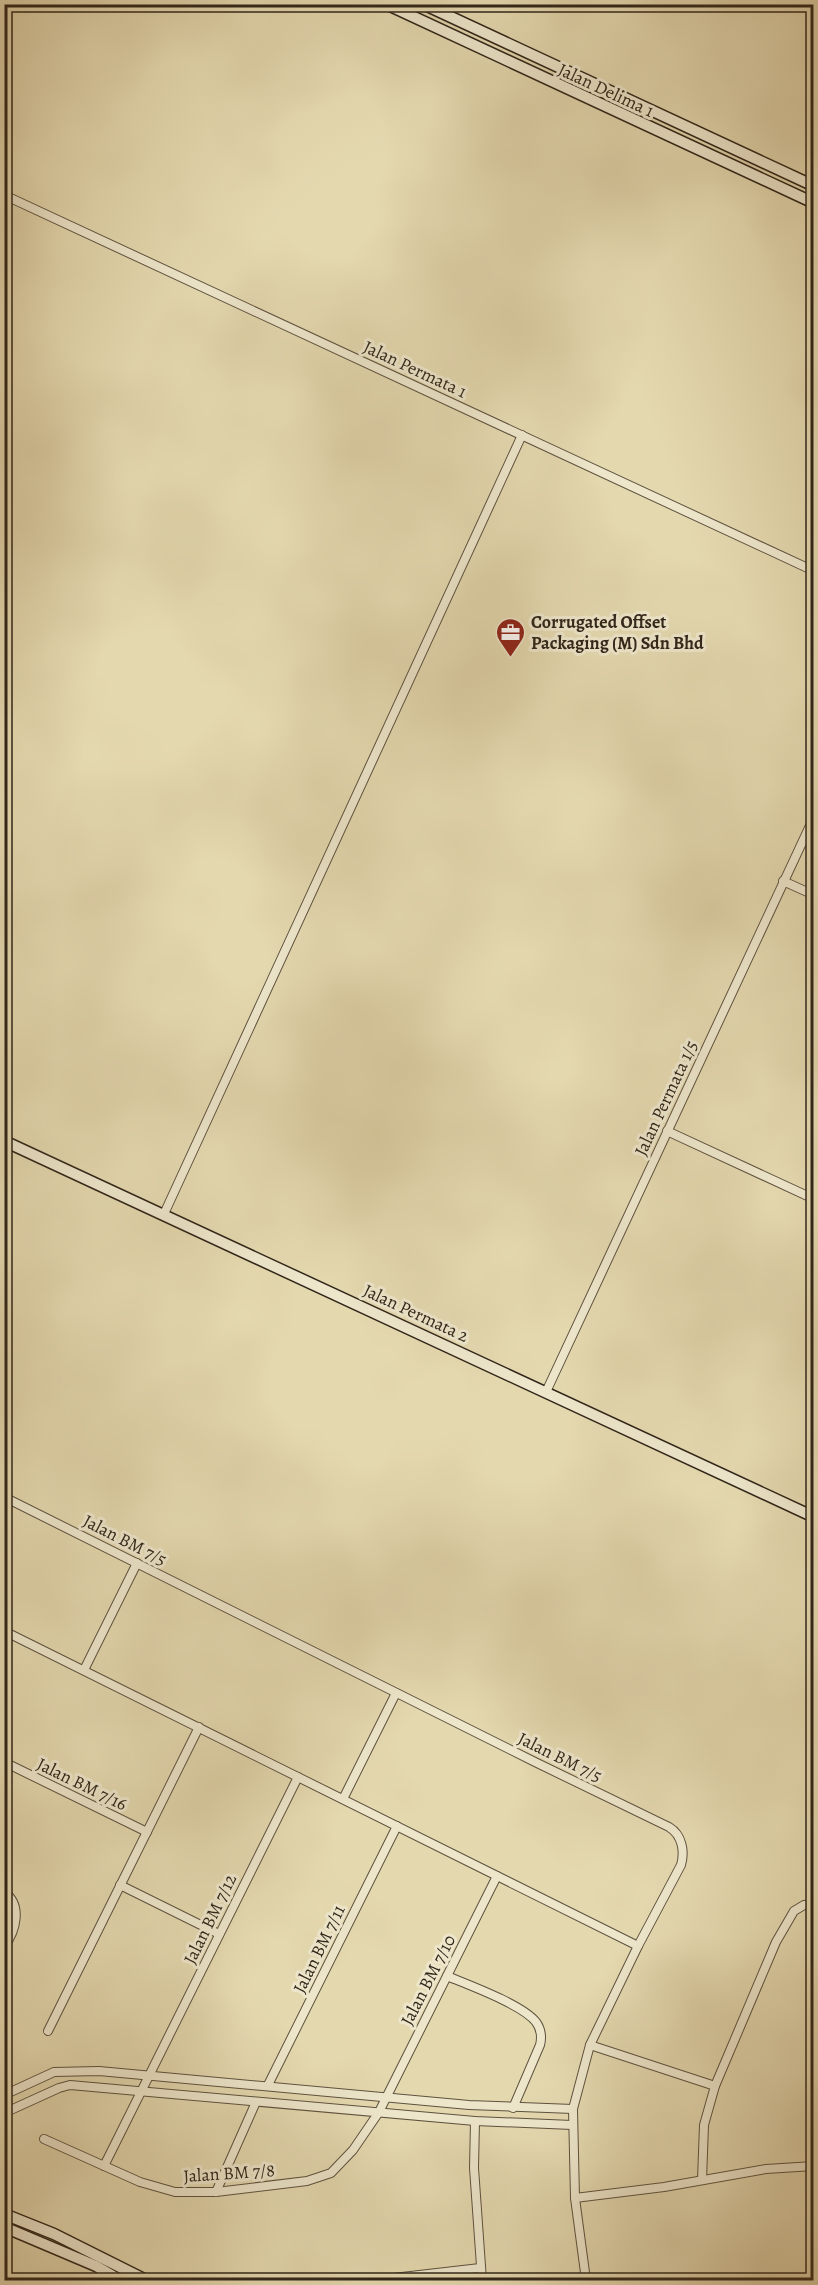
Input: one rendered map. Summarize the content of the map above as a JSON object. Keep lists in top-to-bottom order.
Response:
{
  "streets": {
    "street": [
      "Jalan Delima 1",
      "Jalan Permata 1",
      "Jalan Permata 1/5",
      "Jalan Permata 2",
      "Jalan BM 7/5",
      "Jalan BM 7/16",
      "Jalan BM 7/12",
      "Jalan BM 7/11",
      "Jalan BM 7/10",
      "Jalan BM 7/8"
    ]
  },
  "crossings": [
    ["Jalan Permata 1/5", "Jalan Permata 2"],
    ["Jalan BM 7/12", "Jalan BM 7/8"],
    ["Jalan BM 7/10", "Jalan BM 7/8"]
  ],
  "places": {
    "office": ["Corrugated Offset Packaging (M) Sdn Bhd"]
  }
}
